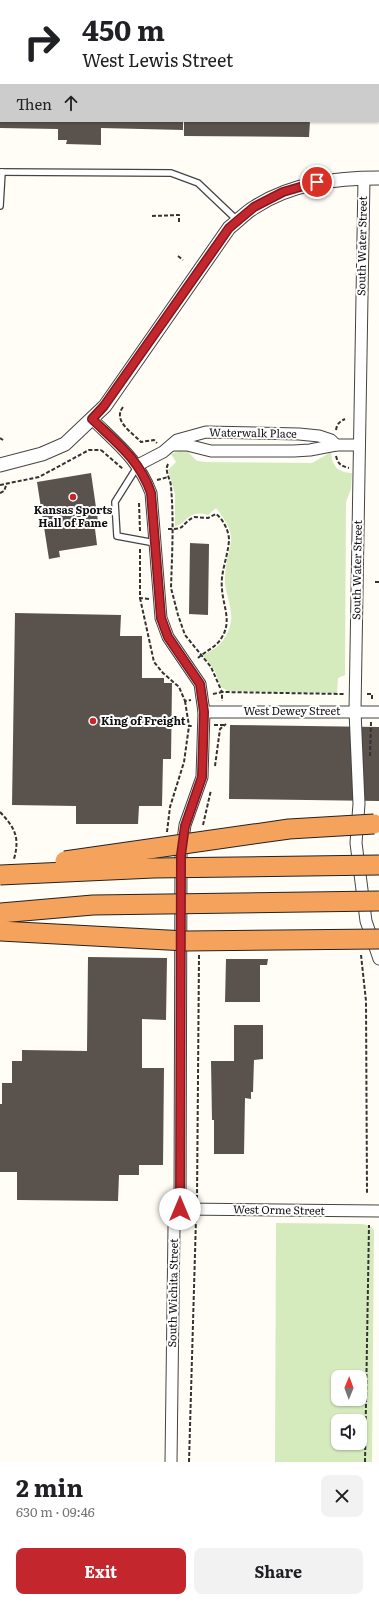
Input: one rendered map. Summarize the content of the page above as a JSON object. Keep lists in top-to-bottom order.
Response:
{
  "streets": {
    "street": [
      "South Water Street",
      "Waterwalk Place",
      "West Dewey Street",
      "West Orme Street",
      "South Wichita Street"
    ]
  },
  "crossings": [
    ["South Water Street", "Waterwalk Place"],
    ["South Water Street", "West Dewey Street"],
    ["Waterwalk Place", "South Wichita Street"],
    ["West Dewey Street", "South Wichita Street"],
    ["West Orme Street", "South Wichita Street"]
  ],
  "places": ["Kansas Sports Hall of Fame", "King of Freight"],
  "north": "top",
  "page": {
    "turn": ["450 m", "West Lewis Street"],
    "then": "Then",
    "heading": ["2 min", "630 m · 09:46"],
    "buttons": ["Exit", "Share"]
  }
}
